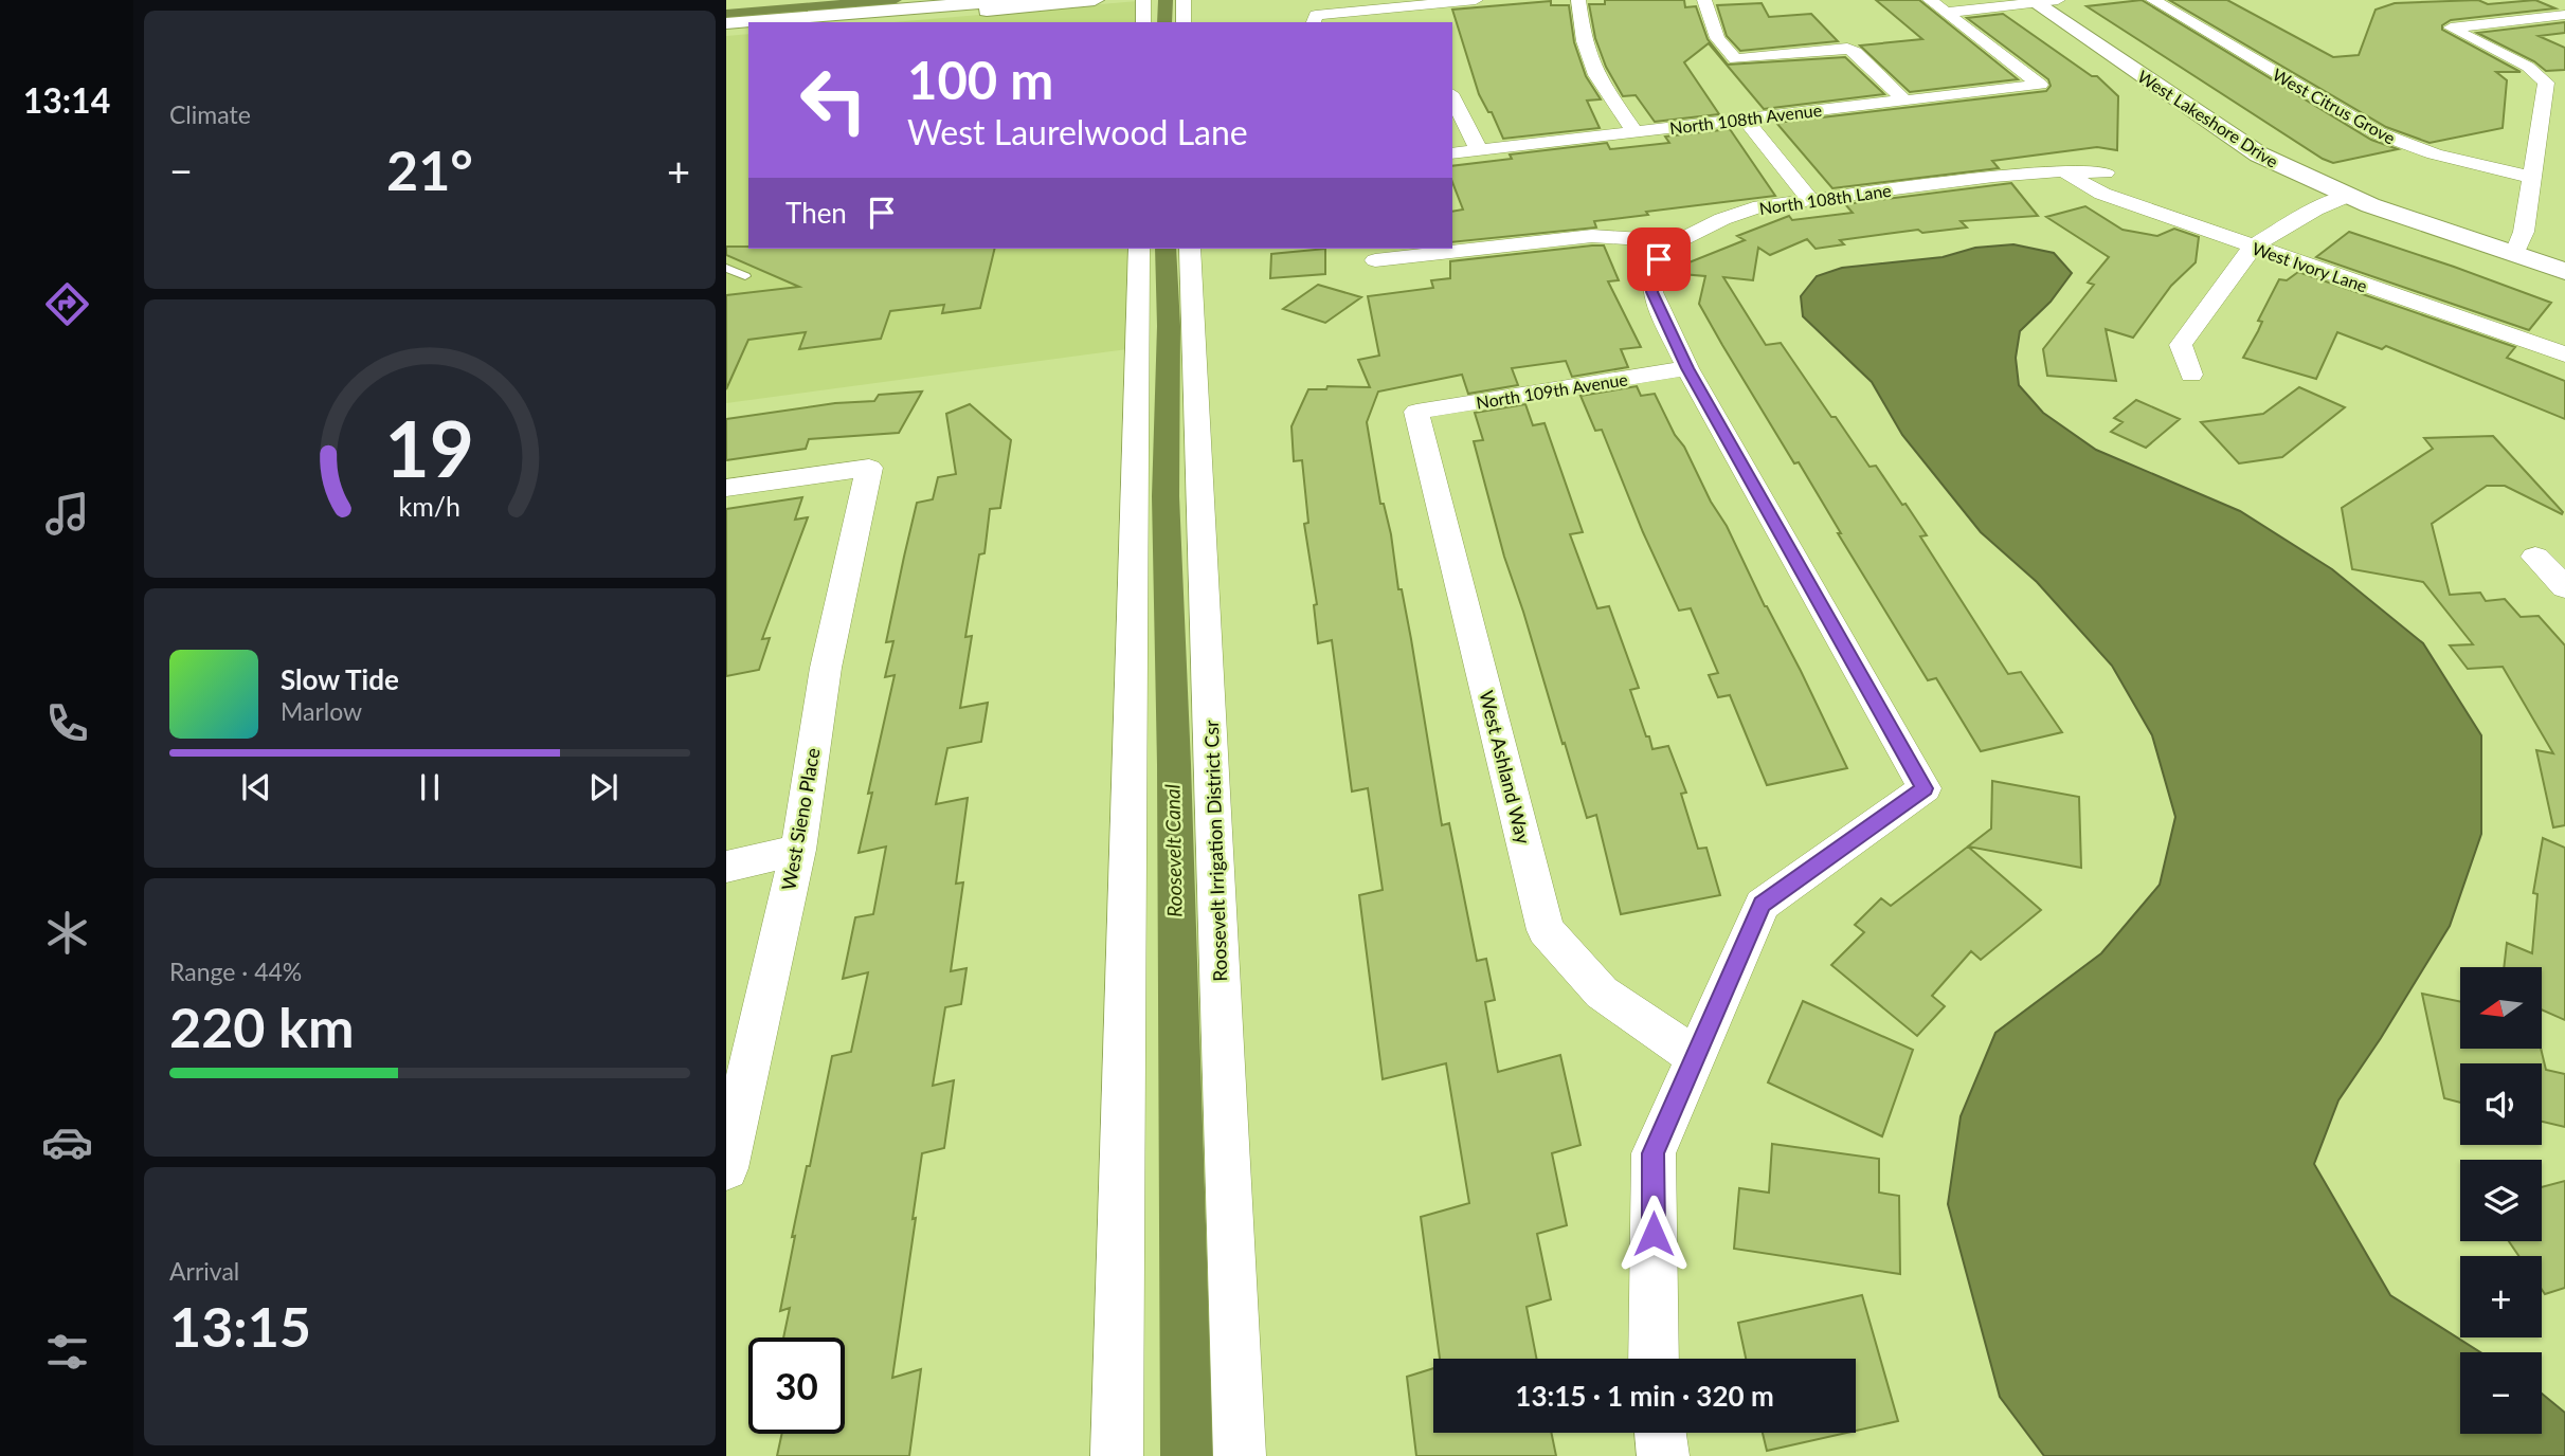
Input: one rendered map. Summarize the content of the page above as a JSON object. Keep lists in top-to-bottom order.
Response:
{
  "streets": {
    "street": [
      "West Citrus Grove",
      "North 108th Avenue",
      "West Lakeshore Drive",
      "North 108th Lane",
      "West Ivory Lane",
      "North 109th Avenue",
      "West Ashland Way",
      "West Sieno Place",
      "Roosevelt Irrigation District Csr"
    ]
  },
  "crossings": [
    ["North 108th Lane", "West Ivory Lane"],
    ["North 109th Avenue", "West Ashland Way"]
  ],
  "water": ["Roosevelt Canal"],
  "north": "left",
  "page": {
    "tabs": "13:14",
    "tile": [
      "Climate",
      ["Range · 44%", "220 km"],
      ["Arrival", "13:15"]
    ],
    "turn": ["100 m", "West Laurelwood Lane"],
    "heat": ["−", "21°", "+"],
    "then": "Then",
    "song": ["Slow Tide", "Marlow"],
    "map_buttons": ["+", "−"],
    "limit": "30",
    "trip": "13:15 · 1 min · 320 m",
    "gauge": ["19", "km/h"]
  }
}
